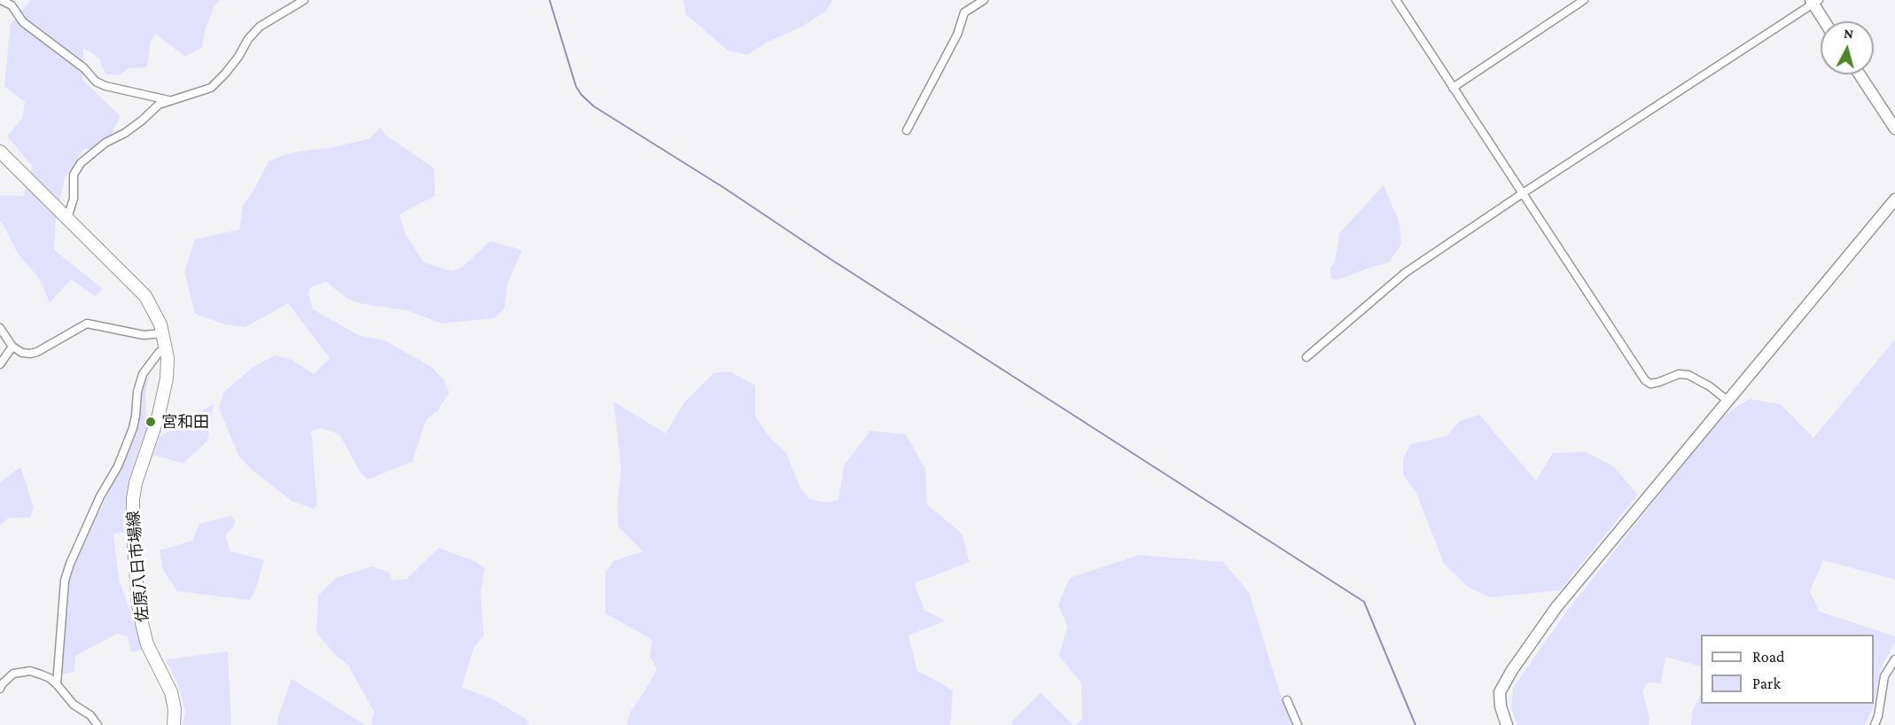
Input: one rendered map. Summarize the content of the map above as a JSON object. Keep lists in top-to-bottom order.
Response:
{
  "streets": {
    "main road": ["佐原八日市場線"]
  },
  "places": ["宮和田"],
  "legend": ["Road", "Park"],
  "north": "top"
}
